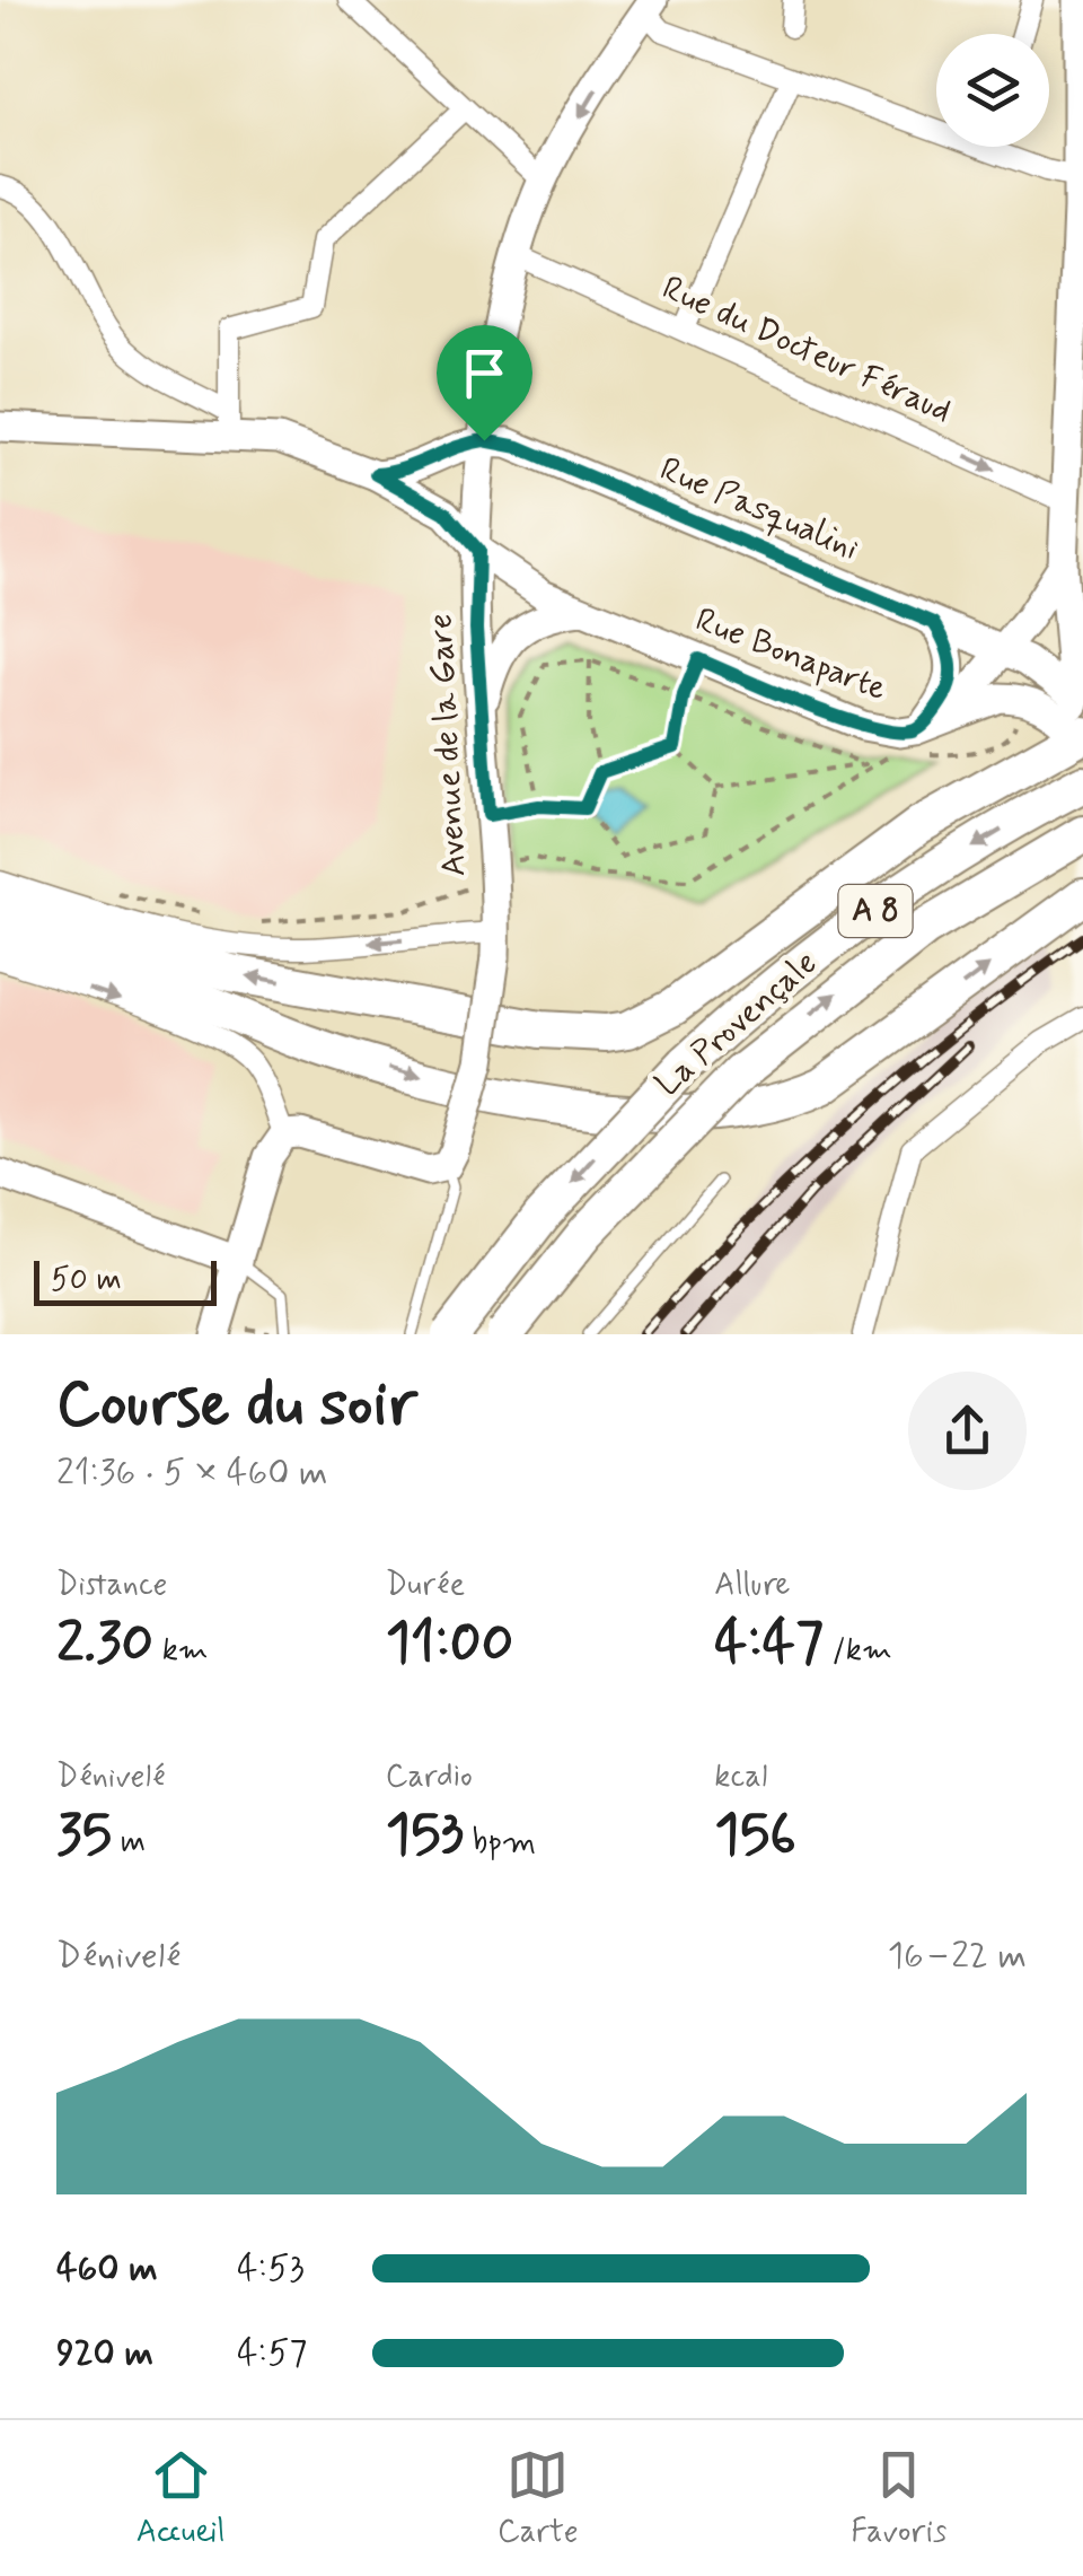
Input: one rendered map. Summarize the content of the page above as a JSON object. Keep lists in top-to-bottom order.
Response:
{
  "streets": {
    "highway": ["A 8", "La Provençale"],
    "main road": ["Rue Pasqualini", "Rue Bonaparte", "Avenue de la Gare"],
    "street": ["Rue du Docteur Féraud"]
  },
  "crossings": [
    ["Rue du Docteur Féraud", "Avenue de la Gare"],
    ["Rue Pasqualini", "Avenue de la Gare"],
    ["Rue Bonaparte", "Avenue de la Gare"]
  ],
  "one_way": ["Rue du Docteur Féraud"],
  "scale_bar": "50 m",
  "page": {
    "scale": "50 m",
    "heading": ["Course du soir", "21:36 · 5 × 460 m"],
    "stats": [
      ["Distance", "2.30 km"],
      ["Durée", "11:00"],
      ["Allure", "4:47 /km"],
      ["Dénivelé", "35 m"],
      ["Cardio", "153 bpm"],
      ["kcal", "156"]
    ],
    "chart": ["Dénivelé", "16–22 m"],
    "list": [
      {
        "name": "460 m",
        "note": "4:53"
      },
      {
        "name": "920 m",
        "note": "4:57"
      }
    ],
    "tabs": ["Accueil", "Carte", "Favoris"]
  }
}
